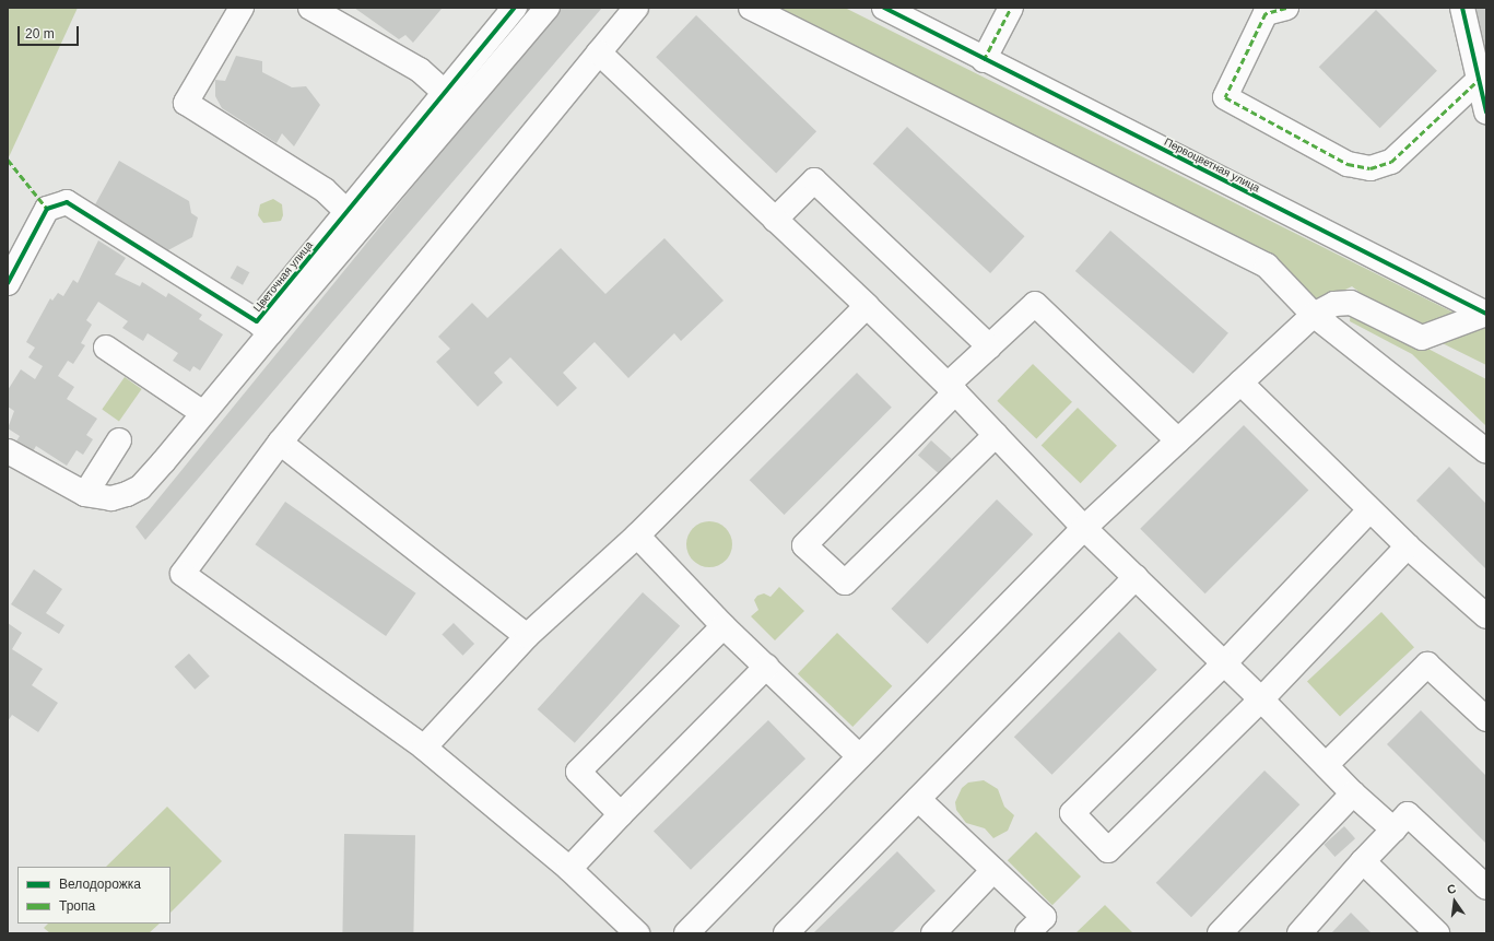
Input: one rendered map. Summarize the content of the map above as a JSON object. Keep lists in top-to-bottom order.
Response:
{
  "streets": {
    "street": ["Первоцветная улица", "Цветочная улица"]
  },
  "legend": ["Велодорожка", "Тропа"],
  "scale_bar": "20 m",
  "north": "top"
}
